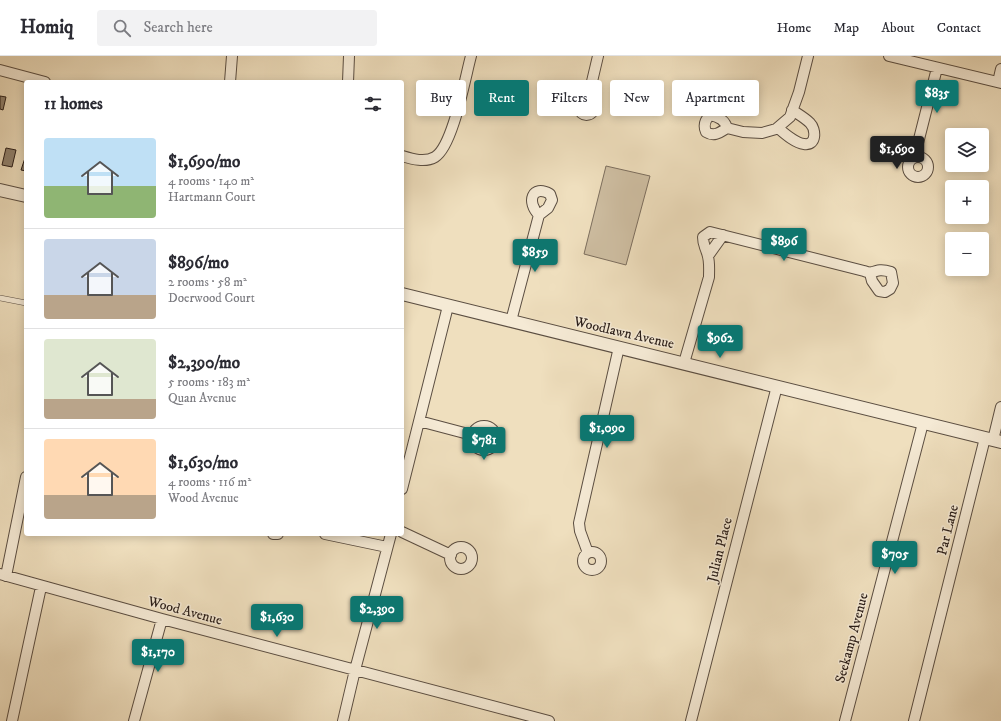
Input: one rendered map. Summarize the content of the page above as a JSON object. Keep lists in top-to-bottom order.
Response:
{
  "streets": {
    "street": [
      "Woodlawn Avenue",
      "Par Lane",
      "Julian Place",
      "Wood Avenue",
      "Seekamp Avenue"
    ]
  },
  "crossings": [
    ["Woodlawn Avenue", "Par Lane"],
    ["Woodlawn Avenue", "Julian Place"],
    ["Woodlawn Avenue", "Seekamp Avenue"]
  ],
  "page": {
    "header": "Homiq",
    "search": "Search here",
    "nav": [
      "Home",
      "Map",
      "About",
      "Contact"
    ],
    "price": [
      "$835",
      "$1,690",
      "$896",
      "$859",
      "$962",
      "$1,090",
      "$781",
      "$705",
      "$2,390",
      "$1,630",
      "$1,170"
    ],
    "chip": [
      "Buy",
      "Rent",
      "Filters",
      "New",
      "Apartment"
    ],
    "heading": "11 homes",
    "map_buttons": ["+", "−"],
    "list": [
      {
        "name": "$1,690/mo",
        "note": "4 rooms · 140 m² · Hartmann Court"
      },
      {
        "name": "$896/mo",
        "note": "2 rooms · 58 m² · Doerwood Court"
      },
      {
        "name": "$2,390/mo",
        "note": "5 rooms · 183 m² · Quan Avenue"
      },
      {
        "name": "$1,630/mo",
        "note": "4 rooms · 116 m² · Wood Avenue"
      }
    ]
  }
}
